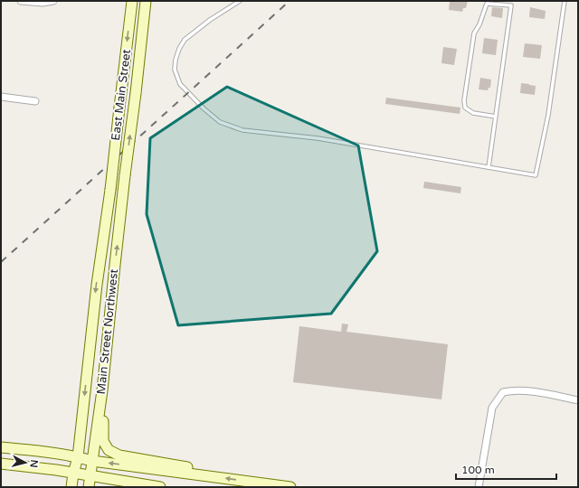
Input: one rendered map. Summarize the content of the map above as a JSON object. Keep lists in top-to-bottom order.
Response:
{
  "streets": {
    "main road": ["East Main Street", "Main Street Northwest"]
  },
  "crossings": [
    ["East Main Street", "Main Street Northwest"]
  ],
  "scale_bar": "100 m",
  "north": "right"
}
